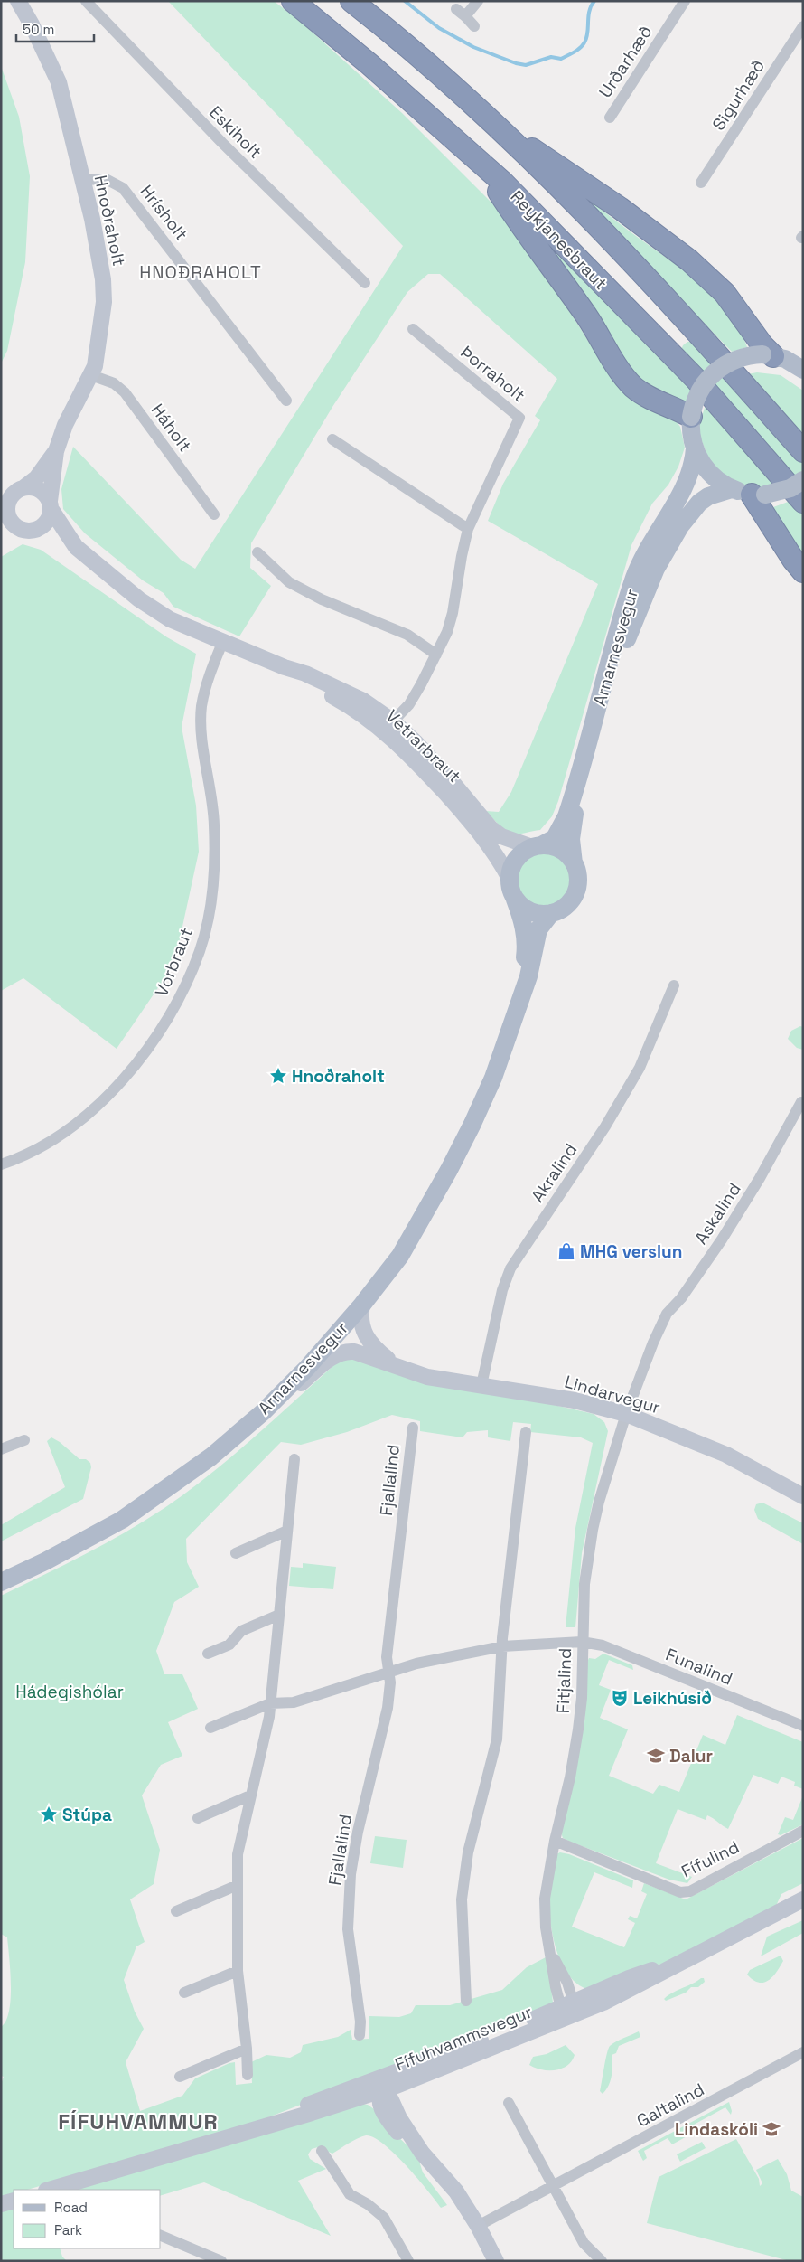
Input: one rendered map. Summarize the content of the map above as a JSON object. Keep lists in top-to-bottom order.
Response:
{
  "streets": {
    "highway": ["Reykjanesbraut"],
    "main road": ["Arnarnesvegur"],
    "street": [
      "Urðarhæð",
      "Sigurhæð",
      "Eskiholt",
      "Hrísholt",
      "Hnoðraholt",
      "Þorraholt",
      "Háholt",
      "Vetrarbraut",
      "Vorbraut",
      "Akralind",
      "Askalind",
      "Lindarvegur",
      "Fjallalind",
      "Funalind",
      "Fitjalind",
      "Fífulind",
      "Fífuhvammsvegur",
      "Galtalind"
    ]
  },
  "crossings": [
    ["Hrísholt", "Hnoðraholt"],
    ["Hnoðraholt", "Háholt"],
    ["Hnoðraholt", "Vetrarbraut"],
    ["Þorraholt", "Vetrarbraut"],
    ["Arnarnesvegur", "Vetrarbraut"],
    ["Arnarnesvegur", "Lindarvegur"],
    ["Vetrarbraut", "Vorbraut"],
    ["Akralind", "Lindarvegur"],
    ["Askalind", "Lindarvegur"],
    ["Askalind", "Fitjalind"],
    ["Lindarvegur", "Fitjalind"],
    ["Funalind", "Fitjalind"],
    ["Fitjalind", "Fífulind"],
    ["Fitjalind", "Fífuhvammsvegur"]
  ],
  "districts": ["HNOÐRAHOLT", "FÍFUHVAMMUR"],
  "parks": ["Hádegishólar"],
  "places": {
    "place": ["Hnoðraholt", "Stúpa"],
    "shop": ["MHG verslun"],
    "theatre": ["Leikhúsið"],
    "school or university": ["Dalur", "Lindaskóli"]
  },
  "legend": ["Road", "Park"],
  "scale_bar": "50 m"
}
